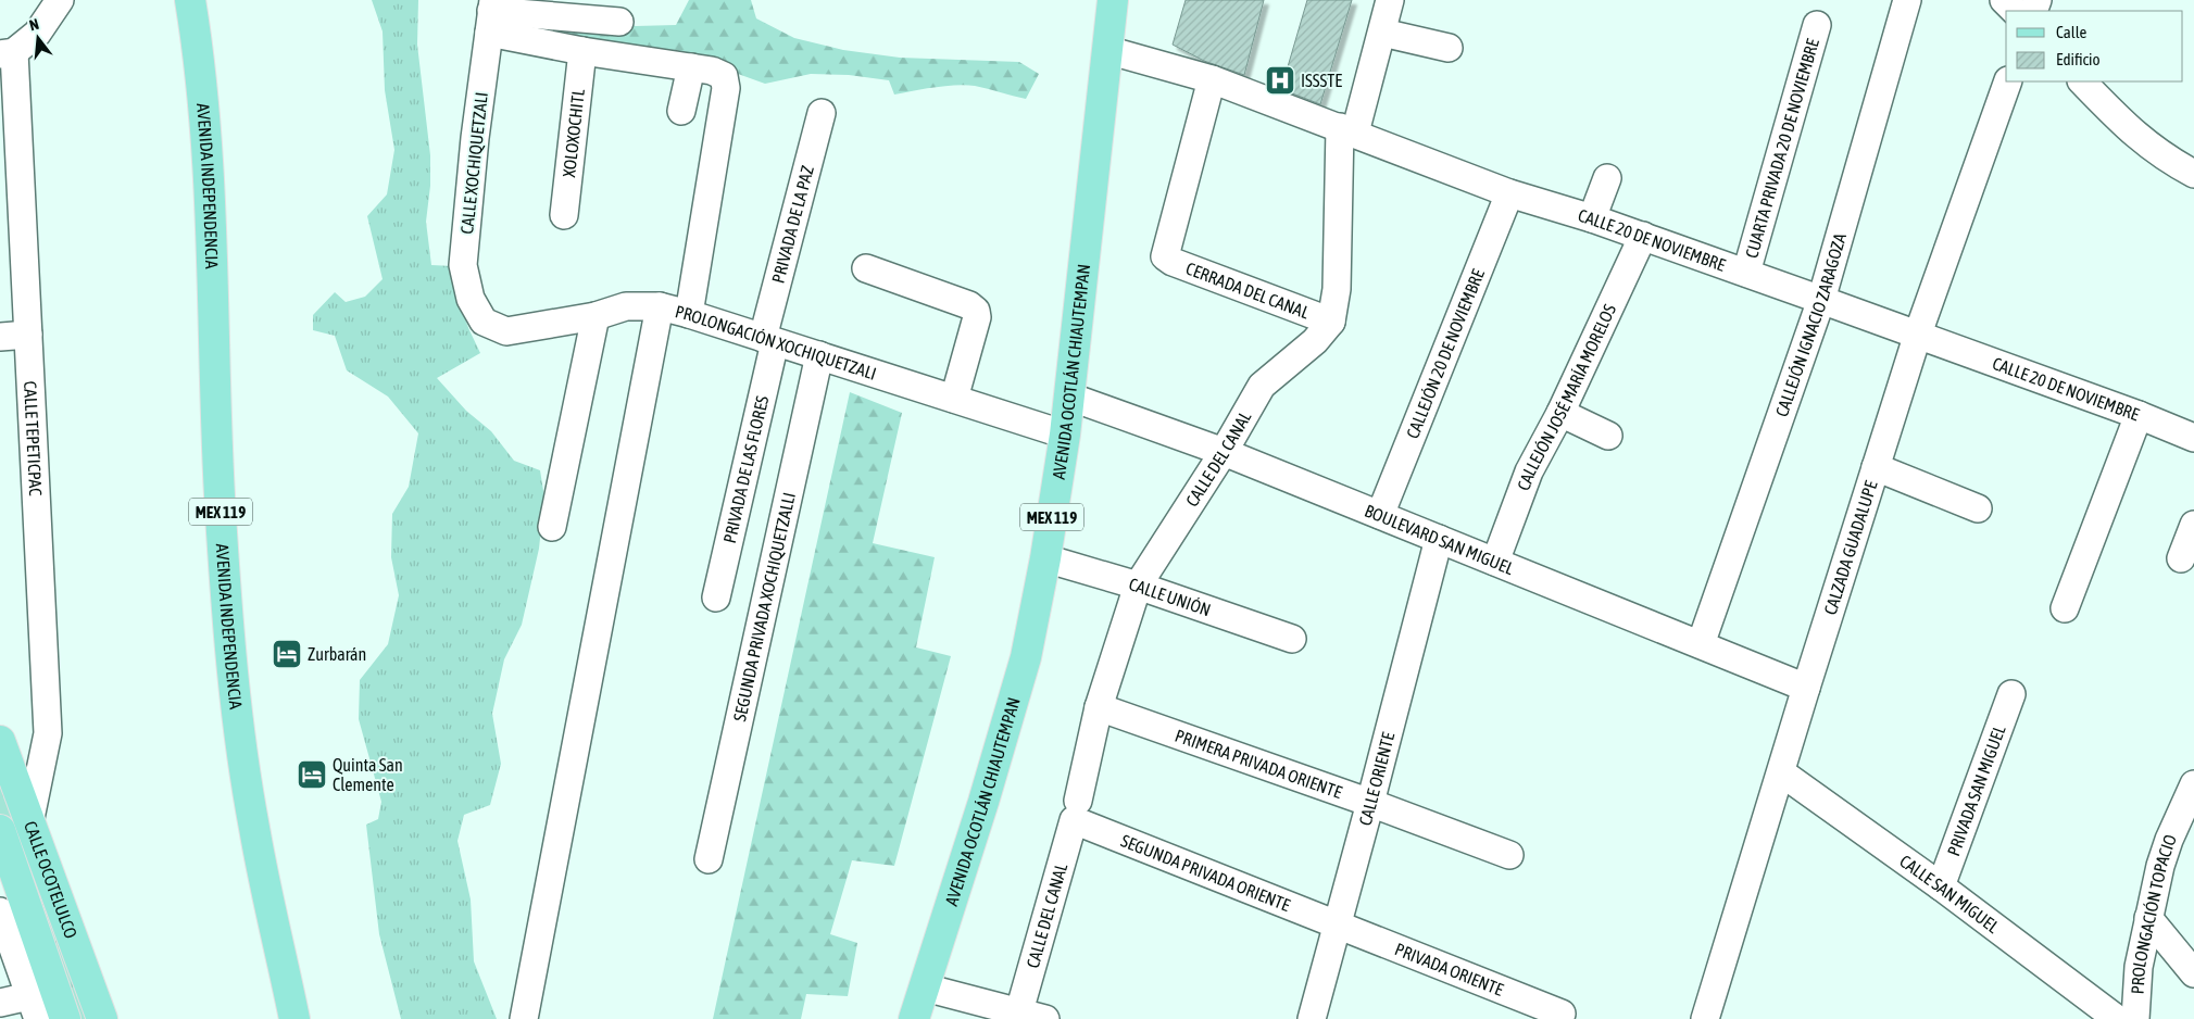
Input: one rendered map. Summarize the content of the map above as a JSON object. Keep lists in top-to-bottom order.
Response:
{
  "streets": {
    "main road": [
      "AVENIDA INDEPENDENCIA",
      "AVENIDA OCOTLÁN CHIAUTEMPAN",
      "MEX 119",
      "CALLE OCOTELULCO"
    ],
    "street": [
      "XOLOXOCHITL",
      "CUARTA PRIVADA 20 DE NOVIEMBRE",
      "CALLE XOCHIQUETZALI",
      "PRIVADA DE LA PAZ",
      "CALLE 20 DE NOVIEMBRE",
      "CERRADA DEL CANAL",
      "CALLEJÓN IGNACIO ZARAGOZA",
      "PROLONGACIÓN XOCHIQUETZALI",
      "CALLEJÓN 20 DE NOVIEMBRE",
      "CALLEJÓN JOSÉ MARÍA MORELOS",
      "CALLE TEPETICPAC",
      "CALLE DEL CANAL",
      "PRIVADA DE LAS FLORES",
      "BOULEVARD SAN MIGUEL",
      "CALZADA GUADALUPE",
      "CALLE UNIÓN",
      "SEGUNDA PRIVADA XOCHIQUETZALLI",
      "PRIMERA PRIVADA ORIENTE",
      "CALLE ORIENTE",
      "PRIVADA SAN MIGUEL",
      "SEGUNDA PRIVADA ORIENTE",
      "CALLE SAN MIGUEL",
      "PROLONGACIÓN TOPACIO",
      "PRIVADA ORIENTE"
    ]
  },
  "crossings": [
    ["CUARTA PRIVADA 20 DE NOVIEMBRE", "CALLE 20 DE NOVIEMBRE"],
    ["CALLE XOCHIQUETZALI", "PROLONGACIÓN XOCHIQUETZALI"],
    ["PRIVADA DE LA PAZ", "PROLONGACIÓN XOCHIQUETZALI"],
    ["PRIVADA DE LA PAZ", "PRIVADA DE LAS FLORES"],
    ["CALLE 20 DE NOVIEMBRE", "CERRADA DEL CANAL"],
    ["CALLE 20 DE NOVIEMBRE", "CALLEJÓN IGNACIO ZARAGOZA"],
    ["CALLE 20 DE NOVIEMBRE", "CALLEJÓN 20 DE NOVIEMBRE"],
    ["CALLE 20 DE NOVIEMBRE", "AVENIDA OCOTLÁN CHIAUTEMPAN"],
    ["CALLE 20 DE NOVIEMBRE", "CALLEJÓN JOSÉ MARÍA MORELOS"],
    ["CALLE 20 DE NOVIEMBRE", "CALZADA GUADALUPE"],
    ["CERRADA DEL CANAL", "CALLE DEL CANAL"],
    ["CALLEJÓN IGNACIO ZARAGOZA", "BOULEVARD SAN MIGUEL"],
    ["PROLONGACIÓN XOCHIQUETZALI", "AVENIDA OCOTLÁN CHIAUTEMPAN"],
    ["PROLONGACIÓN XOCHIQUETZALI", "PRIVADA DE LAS FLORES"],
    ["PROLONGACIÓN XOCHIQUETZALI", "SEGUNDA PRIVADA XOCHIQUETZALLI"],
    ["CALLEJÓN 20 DE NOVIEMBRE", "BOULEVARD SAN MIGUEL"],
    ["AVENIDA OCOTLÁN CHIAUTEMPAN", "BOULEVARD SAN MIGUEL"],
    ["AVENIDA OCOTLÁN CHIAUTEMPAN", "CALLE UNIÓN"],
    ["CALLEJÓN JOSÉ MARÍA MORELOS", "BOULEVARD SAN MIGUEL"],
    ["CALLE TEPETICPAC", "CALLE OCOTELULCO"],
    ["CALLE DEL CANAL", "BOULEVARD SAN MIGUEL"],
    ["CALLE DEL CANAL", "CALLE UNIÓN"],
    ["CALLE DEL CANAL", "PRIMERA PRIVADA ORIENTE"],
    ["CALLE DEL CANAL", "SEGUNDA PRIVADA ORIENTE"],
    ["BOULEVARD SAN MIGUEL", "CALZADA GUADALUPE"],
    ["BOULEVARD SAN MIGUEL", "CALLE ORIENTE"],
    ["CALZADA GUADALUPE", "CALLE SAN MIGUEL"],
    ["PRIMERA PRIVADA ORIENTE", "CALLE ORIENTE"],
    ["CALLE ORIENTE", "SEGUNDA PRIVADA ORIENTE"],
    ["CALLE ORIENTE", "PRIVADA ORIENTE"],
    ["PRIVADA SAN MIGUEL", "CALLE SAN MIGUEL"],
    ["SEGUNDA PRIVADA ORIENTE", "PRIVADA ORIENTE"]
  ],
  "places": {
    "hospital": ["ISSSTE"],
    "hotel": ["Zurbarán", "Quinta San Clemente"]
  },
  "legend": ["Calle", "Edificio"],
  "north": "top"
}
